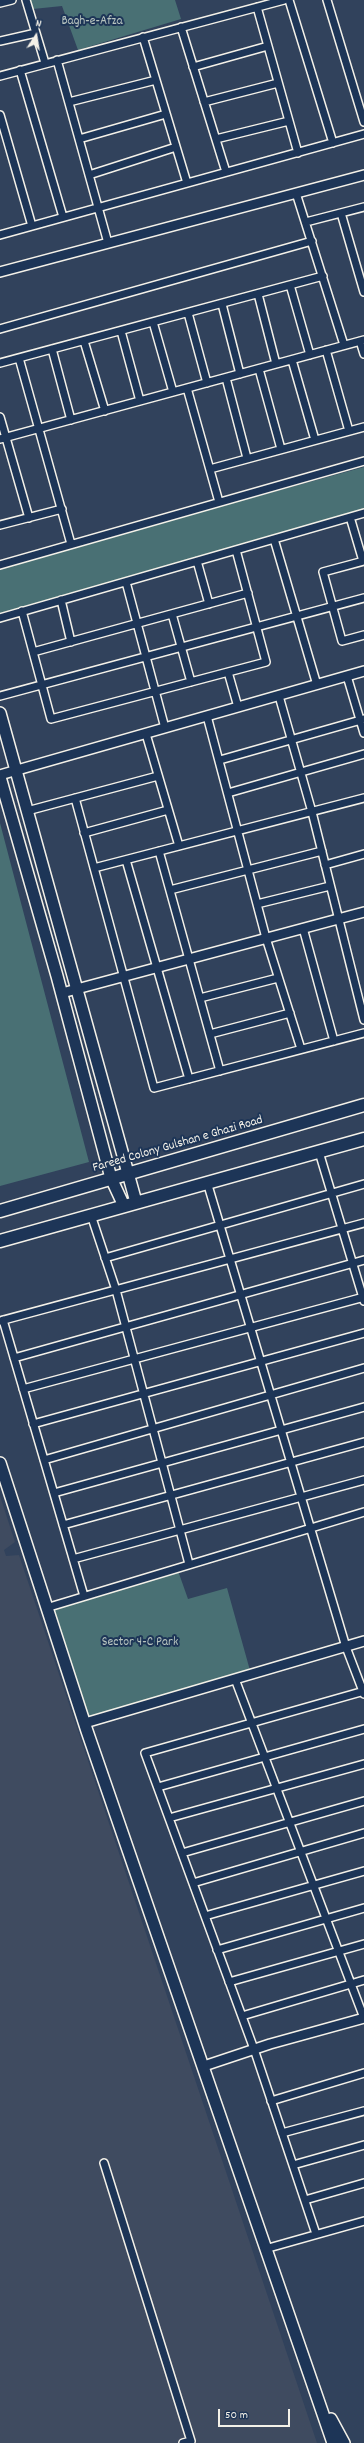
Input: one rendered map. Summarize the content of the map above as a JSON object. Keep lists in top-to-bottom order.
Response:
{
  "streets": {
    "main road": ["Fareed Colony Gulshan e Ghazi Road"]
  },
  "parks": ["Bagh-e-Afza", "Sector 4-C Park"],
  "scale_bar": "50 m",
  "north": "top"
}
